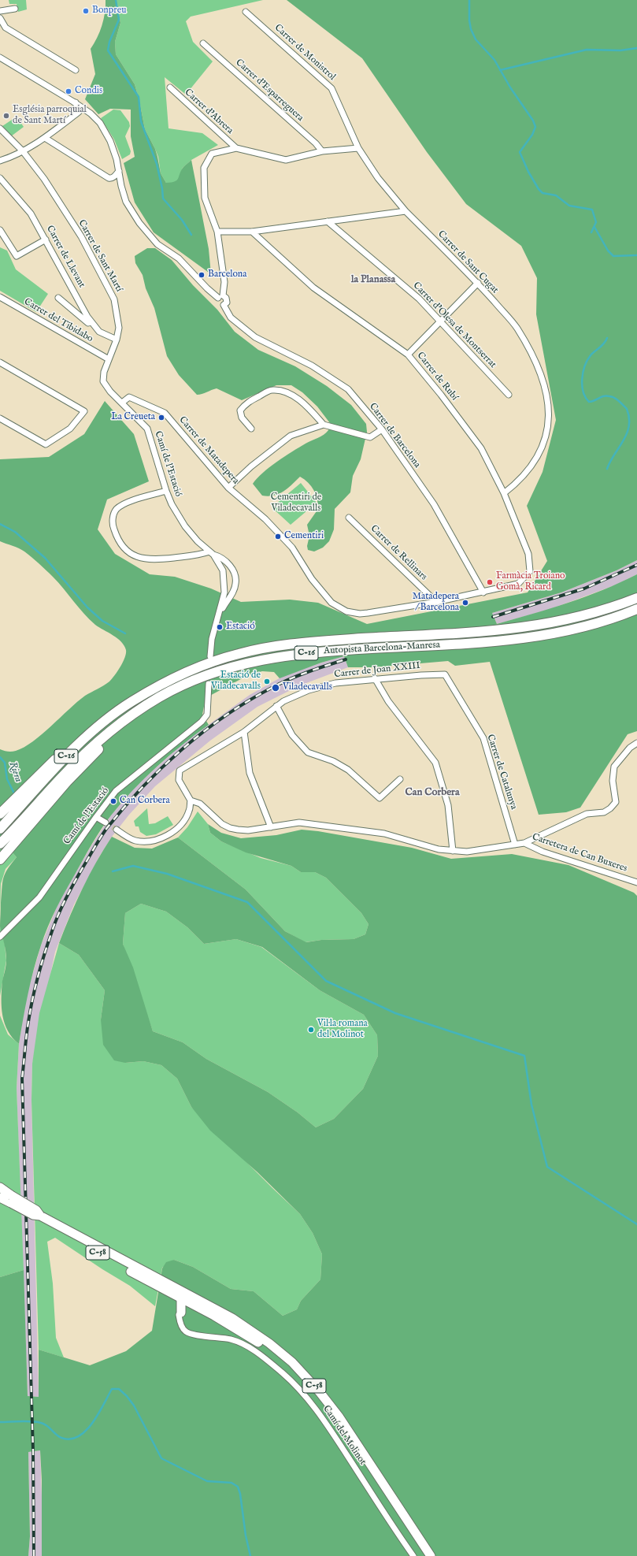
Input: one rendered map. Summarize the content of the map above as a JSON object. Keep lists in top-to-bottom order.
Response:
{
  "streets": {
    "highway": ["Autopista Barcelona-Manresa", "C-16"],
    "main road": ["C-58"],
    "street": [
      "Carrer de Monistrol",
      "Carrer d'Esparreguera",
      "Carrer d'Abrera",
      "Carrer de Sant Martí",
      "Carrer de Llevant",
      "Carrer de Sant Cugat",
      "Carrer del Tibidabo",
      "Carrer d'Olesa de Montserrat",
      "Carrer de Rubí",
      "Carrer de Barcelona",
      "Carrer de Matadepera",
      "Camí de l'Estació",
      "Carrer de Rellinars",
      "Carrer de Joan XXIII",
      "Carrer de Catalunya",
      "Carretera de Can Buxeres",
      "Camí del Molinot"
    ]
  },
  "crossings": [
    ["Carrer de Monistrol", "Carrer de Sant Cugat"],
    ["Carrer de Sant Martí", "Carrer de Llevant"],
    ["Carrer de Sant Martí", "Carrer del Tibidabo"],
    ["Carrer de Sant Martí", "Camí de l'Estació"],
    ["Carrer de Sant Cugat", "Carrer de Rubí"],
    ["Carrer de Rubí", "Carrer de Matadepera"],
    ["Carrer de Barcelona", "Carrer de Matadepera"],
    ["Carrer de Matadepera", "Camí de l'Estació"],
    ["Carrer de Matadepera", "Carrer de Rellinars"],
    ["Carrer de Joan XXIII", "Carrer de Catalunya"],
    ["Carrer de Joan XXIII", "Carretera de Can Buxeres"],
    ["Carrer de Catalunya", "Carretera de Can Buxeres"]
  ],
  "districts": ["la Planassa", "Can Corbera"],
  "water": ["Riera"],
  "parks": ["Cementiri de Viladecavalls"],
  "places": [
    "Bonpreu",
    "Condis",
    "Església parroquial de Sant Martí",
    "Barcelona",
    "La Creueta",
    "Cementiri",
    "Farmàcia Troiano Gomà, Ricard",
    "Matadepera / Barcelona",
    "Estació",
    "Estació de Viladecavalls",
    "Viladecavalls",
    "Can Corbera",
    "Vil·la romana del Molinot"
  ]
}
